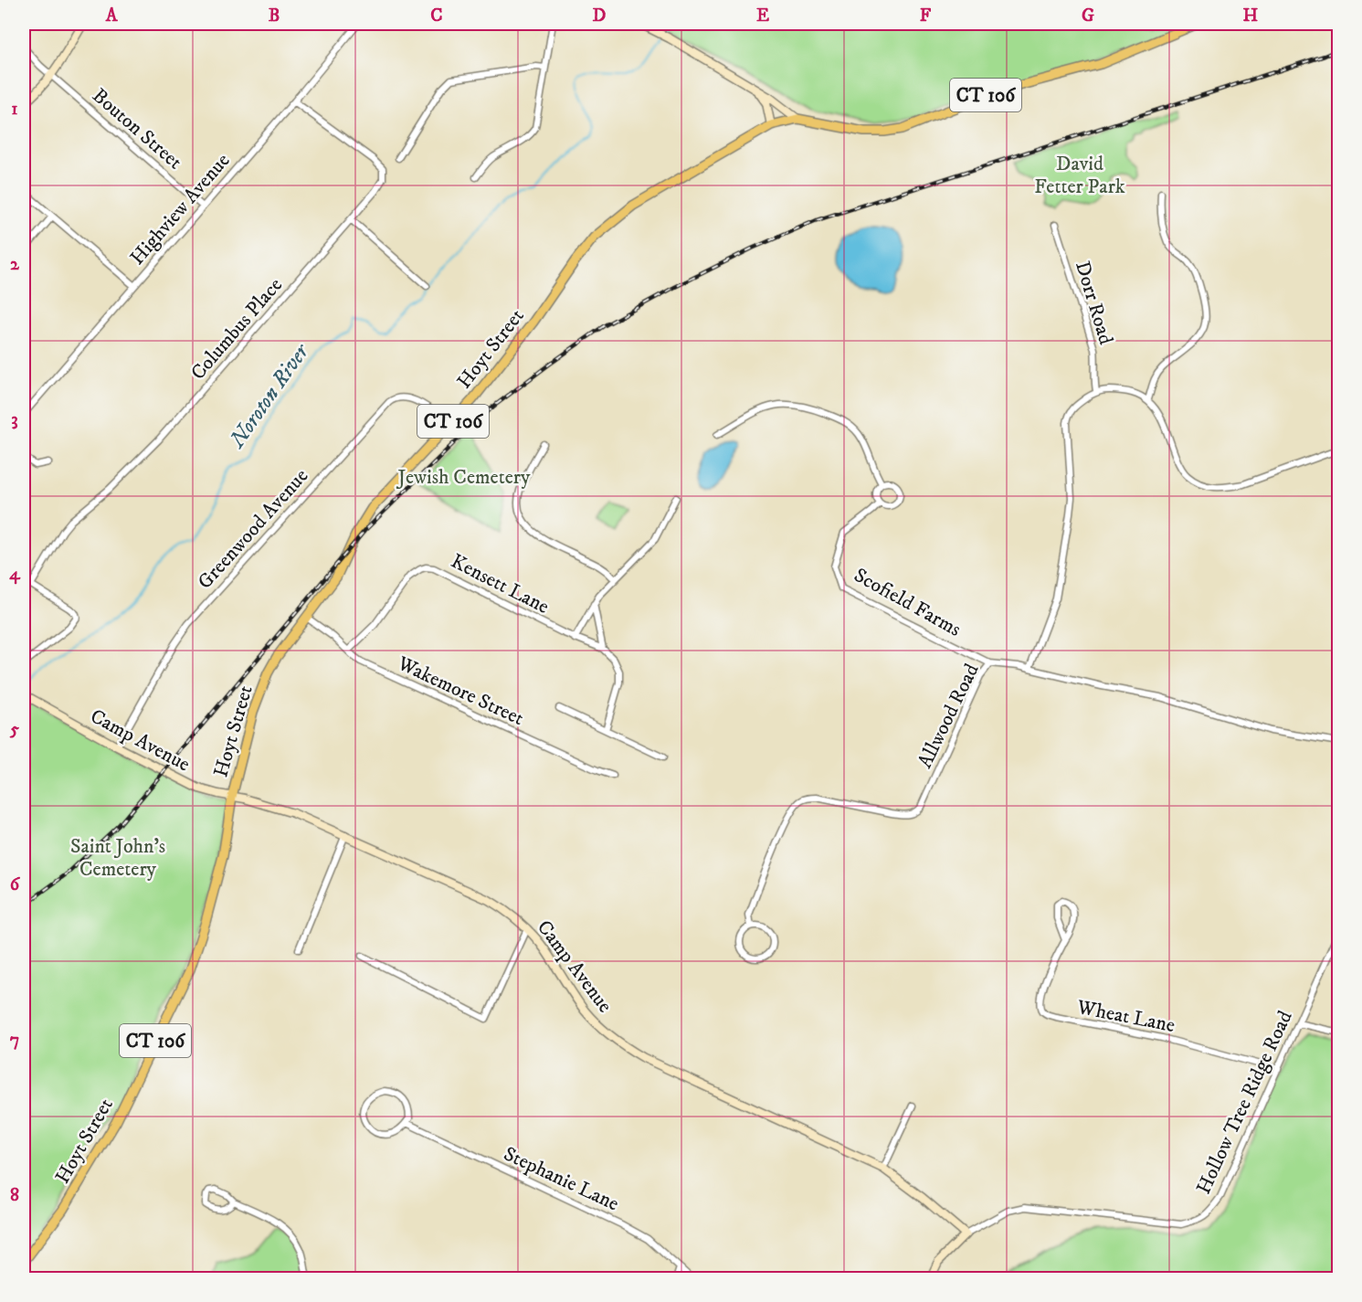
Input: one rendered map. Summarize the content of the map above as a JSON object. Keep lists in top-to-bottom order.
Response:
{
  "streets": {
    "main road": ["CT 106", "Hoyt Street"],
    "street": [
      "Bouton Street",
      "Highview Avenue",
      "Dorr Road",
      "Columbus Place",
      "Greenwood Avenue",
      "Kensett Lane",
      "Scofield Farms",
      "Wakemore Street",
      "Allwood Road",
      "Camp Avenue",
      "Wheat Lane",
      "Hollow Tree Ridge Road",
      "Stephanie Lane"
    ]
  },
  "crossings": [
    ["Bouton Street", "Highview Avenue"],
    ["Highview Avenue", "Columbus Place"],
    ["Hoyt Street", "Greenwood Avenue"],
    ["Hoyt Street", "Wakemore Street"],
    ["Hoyt Street", "Camp Avenue"],
    ["Greenwood Avenue", "Camp Avenue"],
    ["Kensett Lane", "Wakemore Street"],
    ["Scofield Farms", "Allwood Road"],
    ["Camp Avenue", "Hollow Tree Ridge Road"],
    ["Wheat Lane", "Hollow Tree Ridge Road"]
  ],
  "water": ["Noroton River"],
  "parks": ["David Fetter Park", "Jewish Cemetery", "Saint John's Cemetery"],
  "grid": {
    "columns": [
      "A",
      "B",
      "C",
      "D",
      "E",
      "F",
      "G",
      "H"
    ],
    "rows": [
      "1",
      "2",
      "3",
      "4",
      "5",
      "6",
      "7",
      "8"
    ]
  }
}
